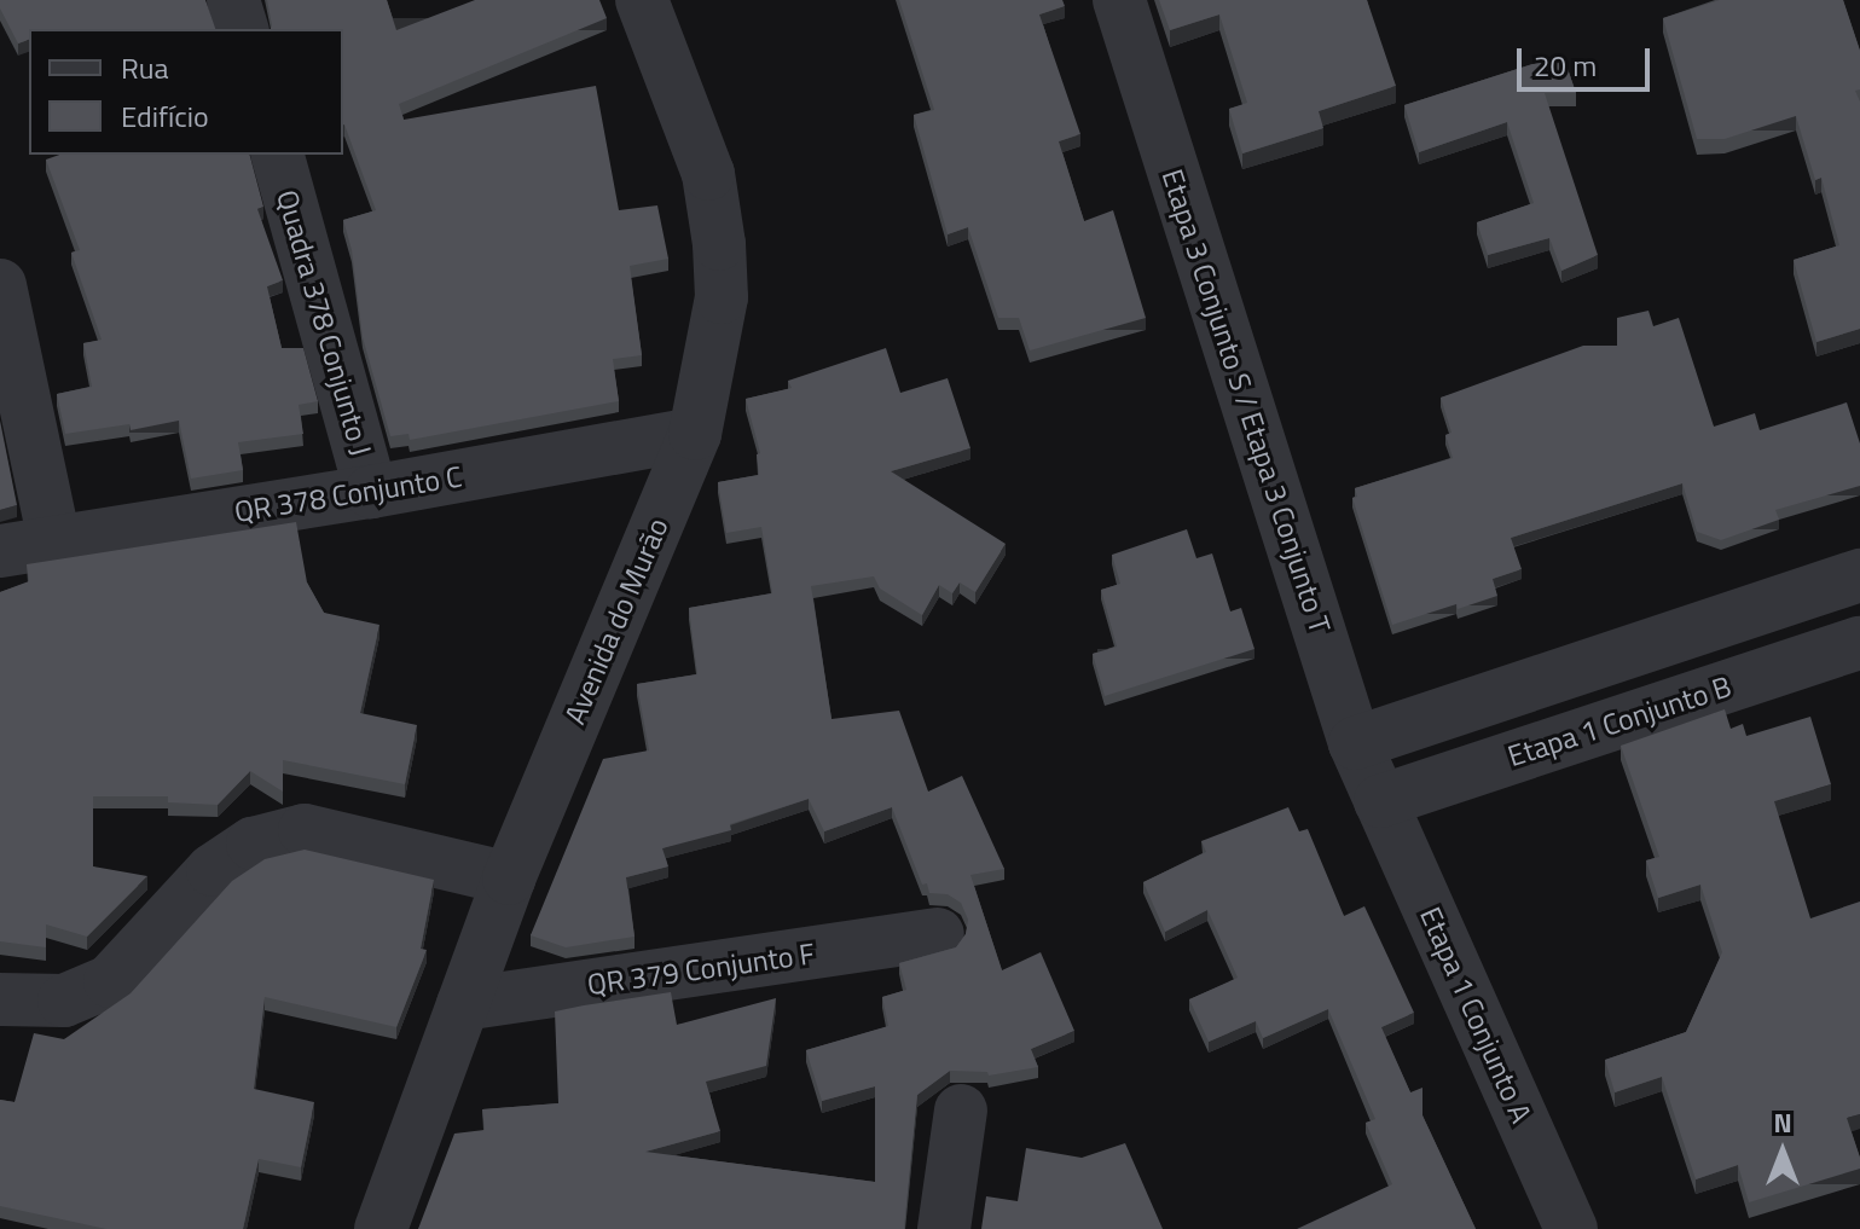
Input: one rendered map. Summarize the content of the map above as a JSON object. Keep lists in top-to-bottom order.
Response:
{
  "streets": {
    "street": [
      "Quadra 378 Conjunto J",
      "Etapa 3 Conjunto S / Etapa 3 Conjunto T",
      "QR 378 Conjunto C",
      "Avenida do Murão",
      "Etapa 1 Conjunto B",
      "QR 379 Conjunto F",
      "Etapa 1 Conjunto A"
    ]
  },
  "crossings": [
    ["Quadra 378 Conjunto J", "QR 378 Conjunto C"],
    ["Etapa 3 Conjunto S / Etapa 3 Conjunto T", "Etapa 1 Conjunto B"],
    ["Etapa 3 Conjunto S / Etapa 3 Conjunto T", "Etapa 1 Conjunto A"],
    ["QR 378 Conjunto C", "Avenida do Murão"],
    ["Avenida do Murão", "QR 379 Conjunto F"],
    ["Etapa 1 Conjunto B", "Etapa 1 Conjunto A"]
  ],
  "legend": ["Rua", "Edifício"],
  "scale_bar": "20 m",
  "north": "top"
}
